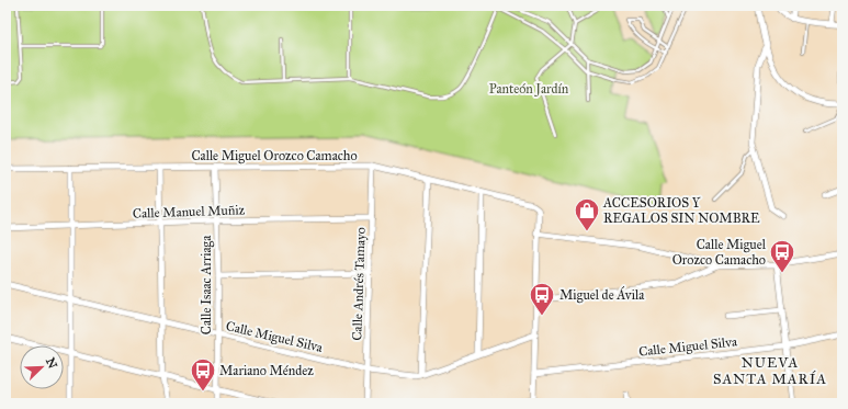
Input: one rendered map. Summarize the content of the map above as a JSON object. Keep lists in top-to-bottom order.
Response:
{
  "streets": {
    "street": [
      "Calle Miguel Orozco Camacho",
      "Calle Manuel Muñiz",
      "Calle Andrés Tamayo",
      "Calle Isaac Arriaga",
      "Calle Miguel Silva"
    ]
  },
  "crossings": [
    ["Calle Miguel Orozco Camacho", "Calle Andrés Tamayo"],
    ["Calle Miguel Orozco Camacho", "Calle Isaac Arriaga"],
    ["Calle Manuel Muñiz", "Calle Andrés Tamayo"],
    ["Calle Manuel Muñiz", "Calle Isaac Arriaga"],
    ["Calle Andrés Tamayo", "Calle Miguel Silva"],
    ["Calle Isaac Arriaga", "Calle Miguel Silva"]
  ],
  "districts": ["NUEVA SANTA MARÍA"],
  "parks": ["Panteón Jardín"],
  "places": {
    "shop": ["ACCESORIOS Y REGALOS SIN NOMBRE"],
    "bus stop": ["Calle Miguel Orozco Camacho", "Miguel de Ávila", "Mariano Méndez"]
  },
  "north": "top right"
}
